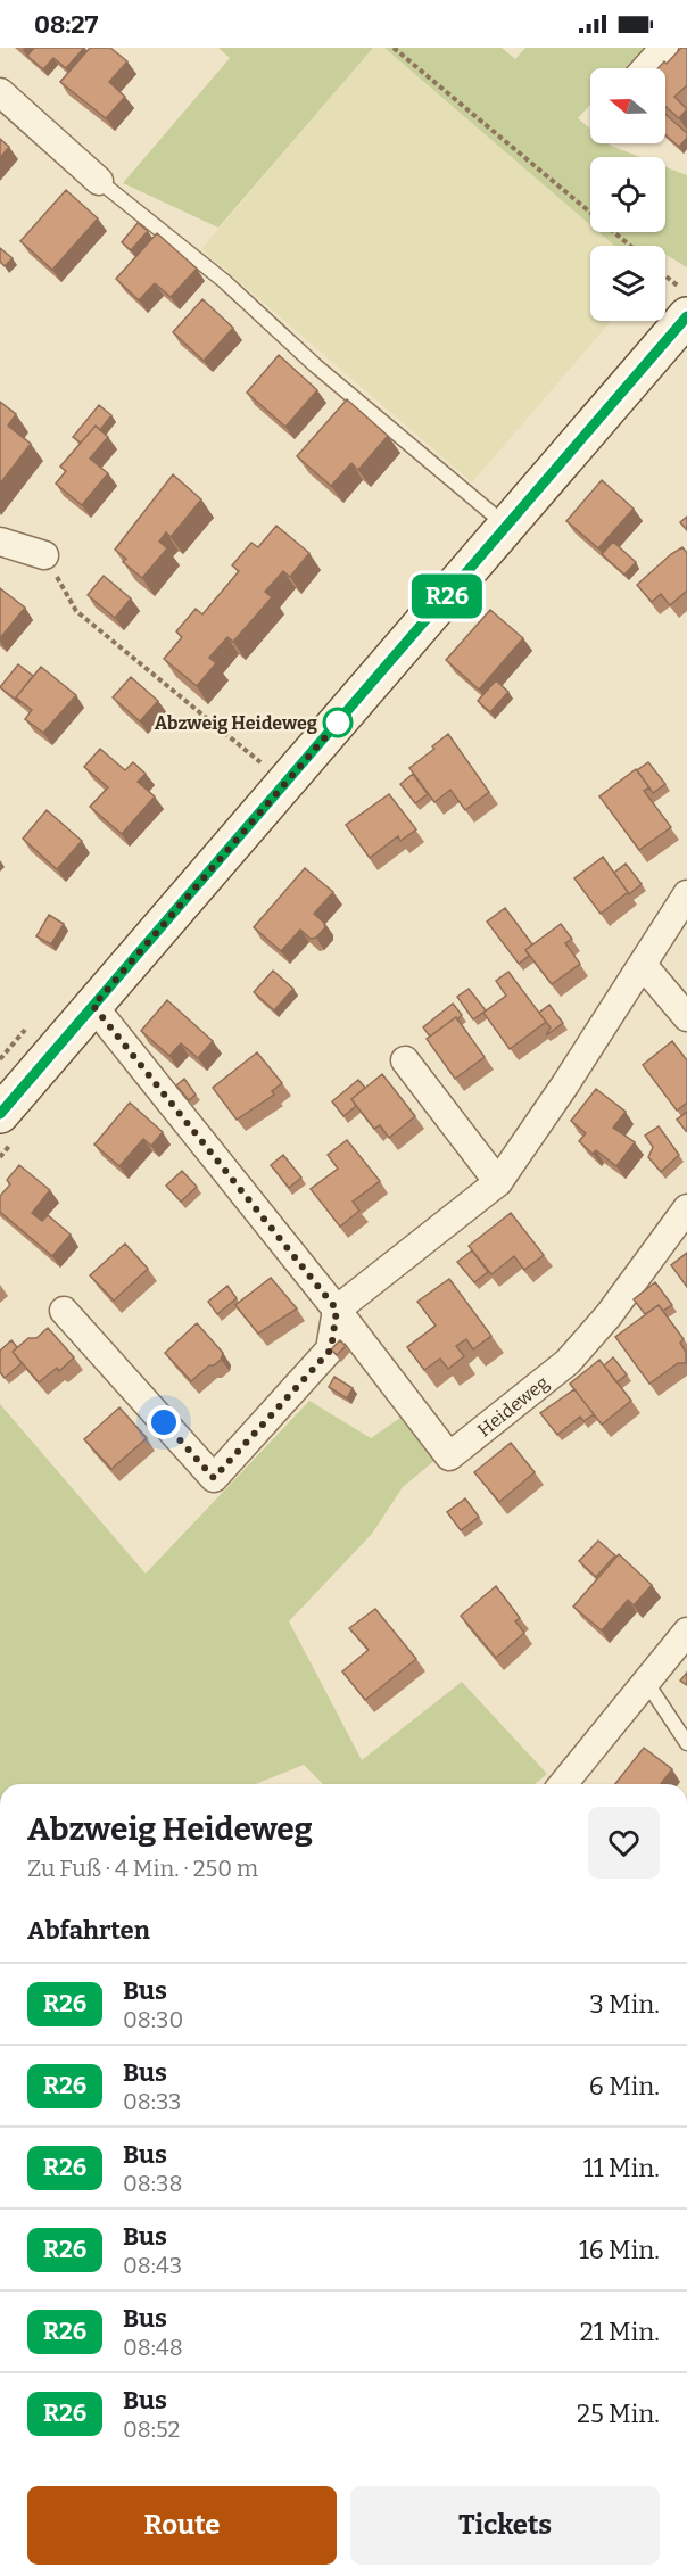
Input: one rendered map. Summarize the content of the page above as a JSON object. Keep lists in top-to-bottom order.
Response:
{
  "streets": {
    "street": ["Heideweg"]
  },
  "places": ["Abzweig Heideweg"],
  "lines": ["bus line R26"],
  "north": "left",
  "page": {
    "status": "08:27",
    "on_map": "R26",
    "heading": [
      ["Abzweig Heideweg", "Zu Fuß · 4 Min. · 250 m"],
      "Abfahrten"
    ],
    "list": [
      {
        "mark": "R26",
        "name": "Bus",
        "note": "08:30",
        "value": "3 Min."
      },
      {
        "mark": "R26",
        "name": "Bus",
        "note": "08:33",
        "value": "6 Min."
      },
      {
        "mark": "R26",
        "name": "Bus",
        "note": "08:38",
        "value": "11 Min."
      },
      {
        "mark": "R26",
        "name": "Bus",
        "note": "08:43",
        "value": "16 Min."
      },
      {
        "mark": "R26",
        "name": "Bus",
        "note": "08:48",
        "value": "21 Min."
      },
      {
        "mark": "R26",
        "name": "Bus",
        "note": "08:52",
        "value": "25 Min."
      }
    ],
    "buttons": ["Route", "Tickets"]
  }
}
